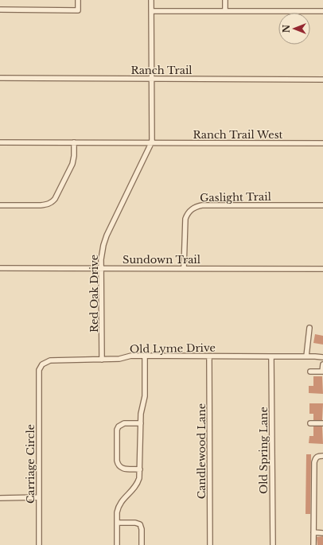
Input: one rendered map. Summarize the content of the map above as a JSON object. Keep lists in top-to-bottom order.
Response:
{
  "streets": {
    "street": [
      "Ranch Trail",
      "Ranch Trail West",
      "Gaslight Trail",
      "Sundown Trail",
      "Red Oak Drive",
      "Old Lyme Drive",
      "Old Spring Lane",
      "Candlewood Lane",
      "Carriage Circle"
    ]
  },
  "crossings": [
    ["Ranch Trail", "Red Oak Drive"],
    ["Ranch Trail West", "Red Oak Drive"],
    ["Gaslight Trail", "Sundown Trail"],
    ["Sundown Trail", "Red Oak Drive"],
    ["Red Oak Drive", "Old Lyme Drive"],
    ["Old Lyme Drive", "Old Spring Lane"],
    ["Old Lyme Drive", "Candlewood Lane"],
    ["Old Lyme Drive", "Carriage Circle"]
  ],
  "north": "left"
}
